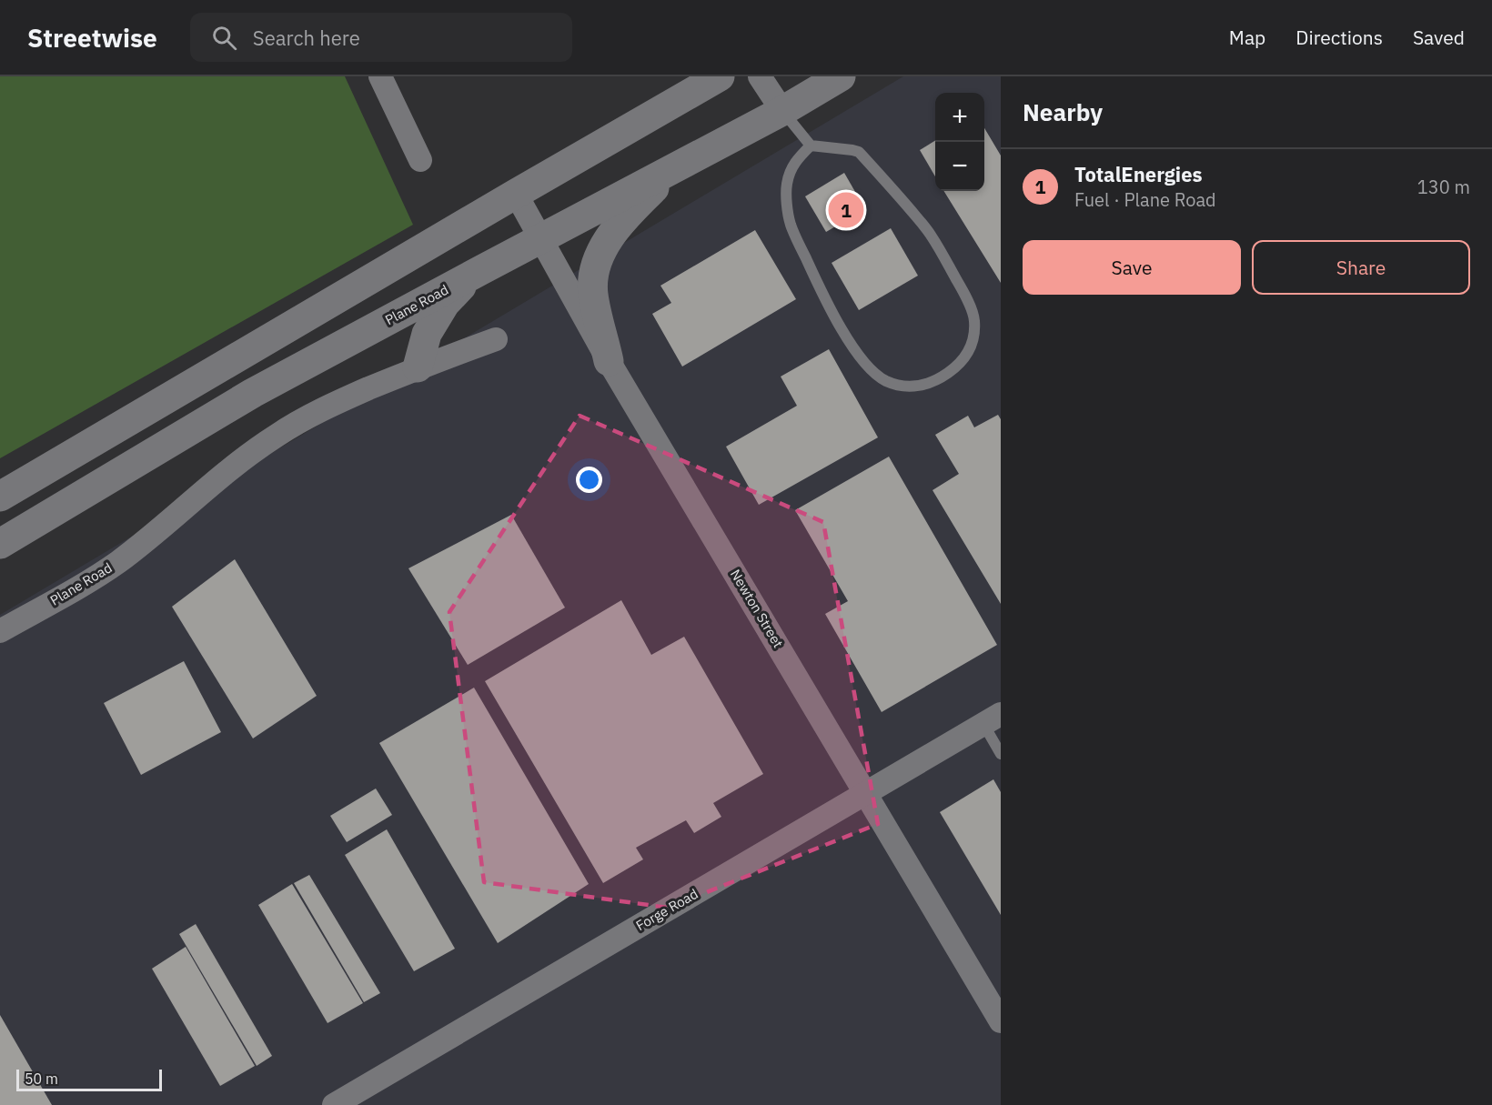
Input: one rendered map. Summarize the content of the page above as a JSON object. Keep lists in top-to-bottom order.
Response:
{
  "streets": {
    "main road": ["Plane Road"],
    "street": ["Newton Street", "Forge Road"]
  },
  "crossings": [
    ["Plane Road", "Newton Street"],
    ["Newton Street", "Forge Road"]
  ],
  "scale_bar": "50 m",
  "page": {
    "header": "Streetwise",
    "search": "Search here",
    "nav": ["Map", "Directions", "Saved"],
    "heading": "Nearby",
    "map_buttons": ["+", "−"],
    "list": [
      {
        "mark": "1",
        "name": "TotalEnergies",
        "note": "Fuel · Plane Road",
        "value": "130 m"
      }
    ],
    "pins": "1",
    "buttons": ["Save", "Share"],
    "scale": "50 m"
  }
}
